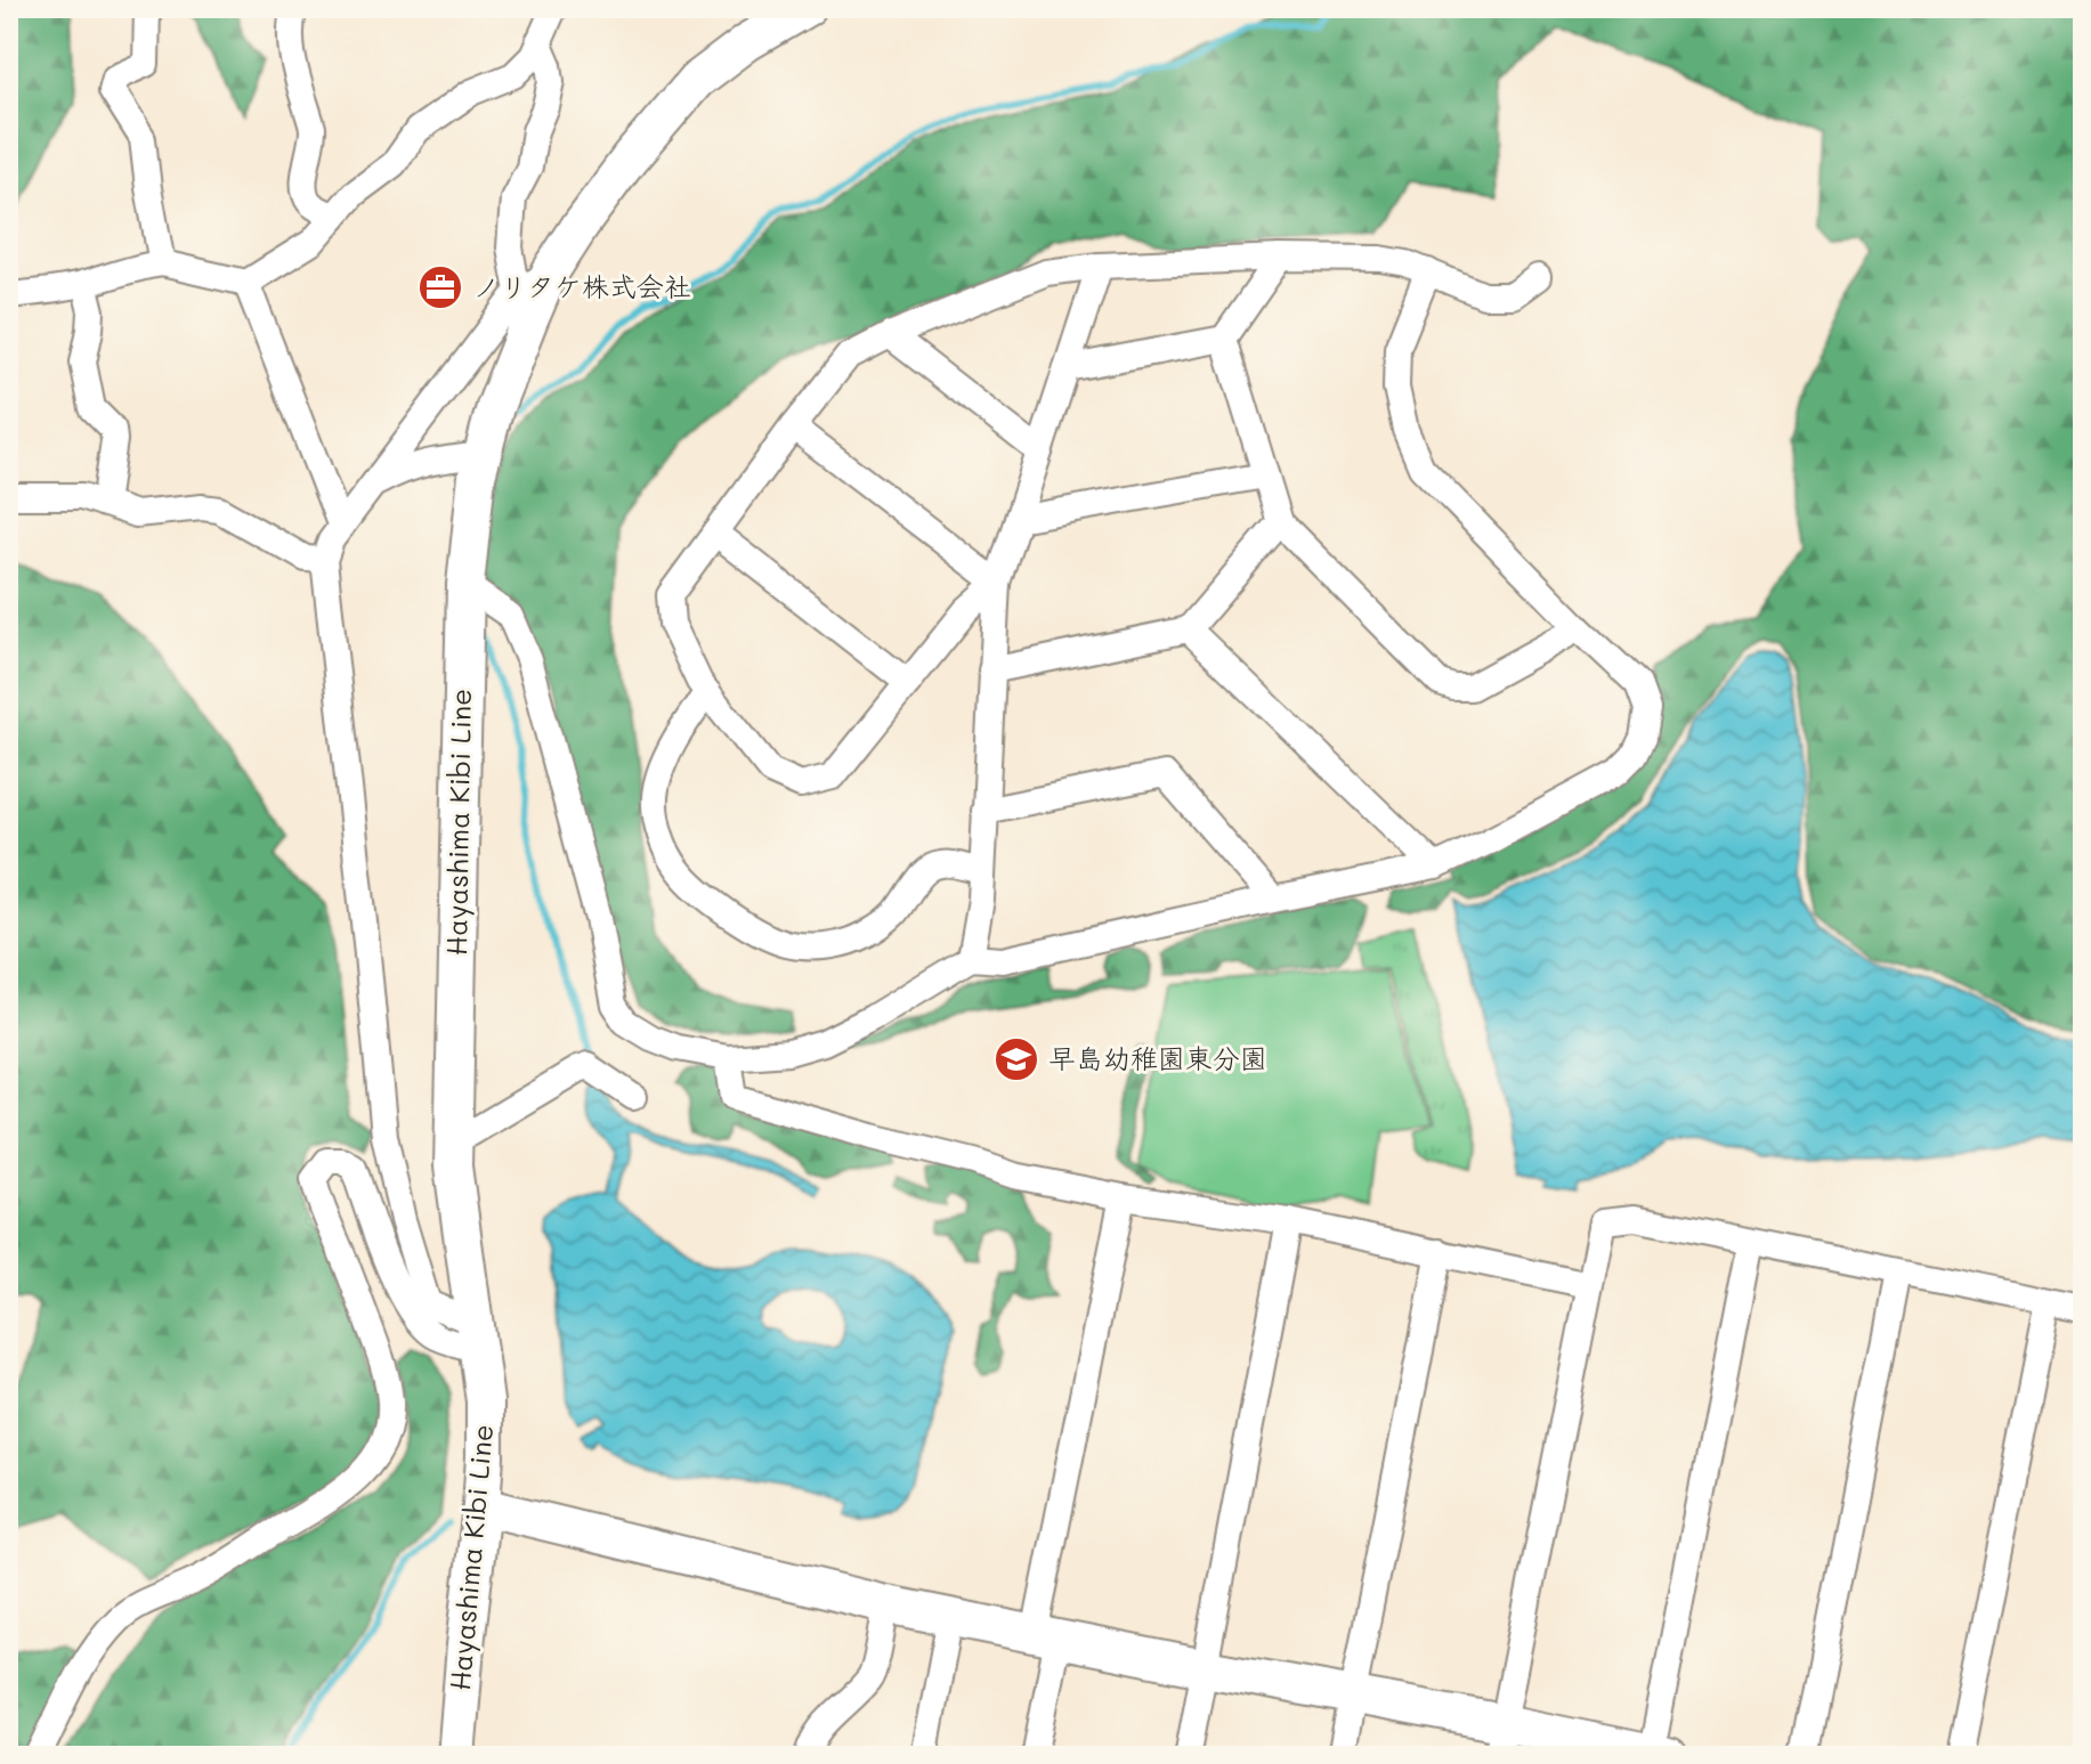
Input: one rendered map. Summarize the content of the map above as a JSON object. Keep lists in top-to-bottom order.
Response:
{
  "streets": {
    "main road": ["Hayashima Kibi Line"]
  },
  "places": {
    "office": ["ノリタケ株式会社"],
    "school or university": ["早島幼稚園東分園"]
  }
}
